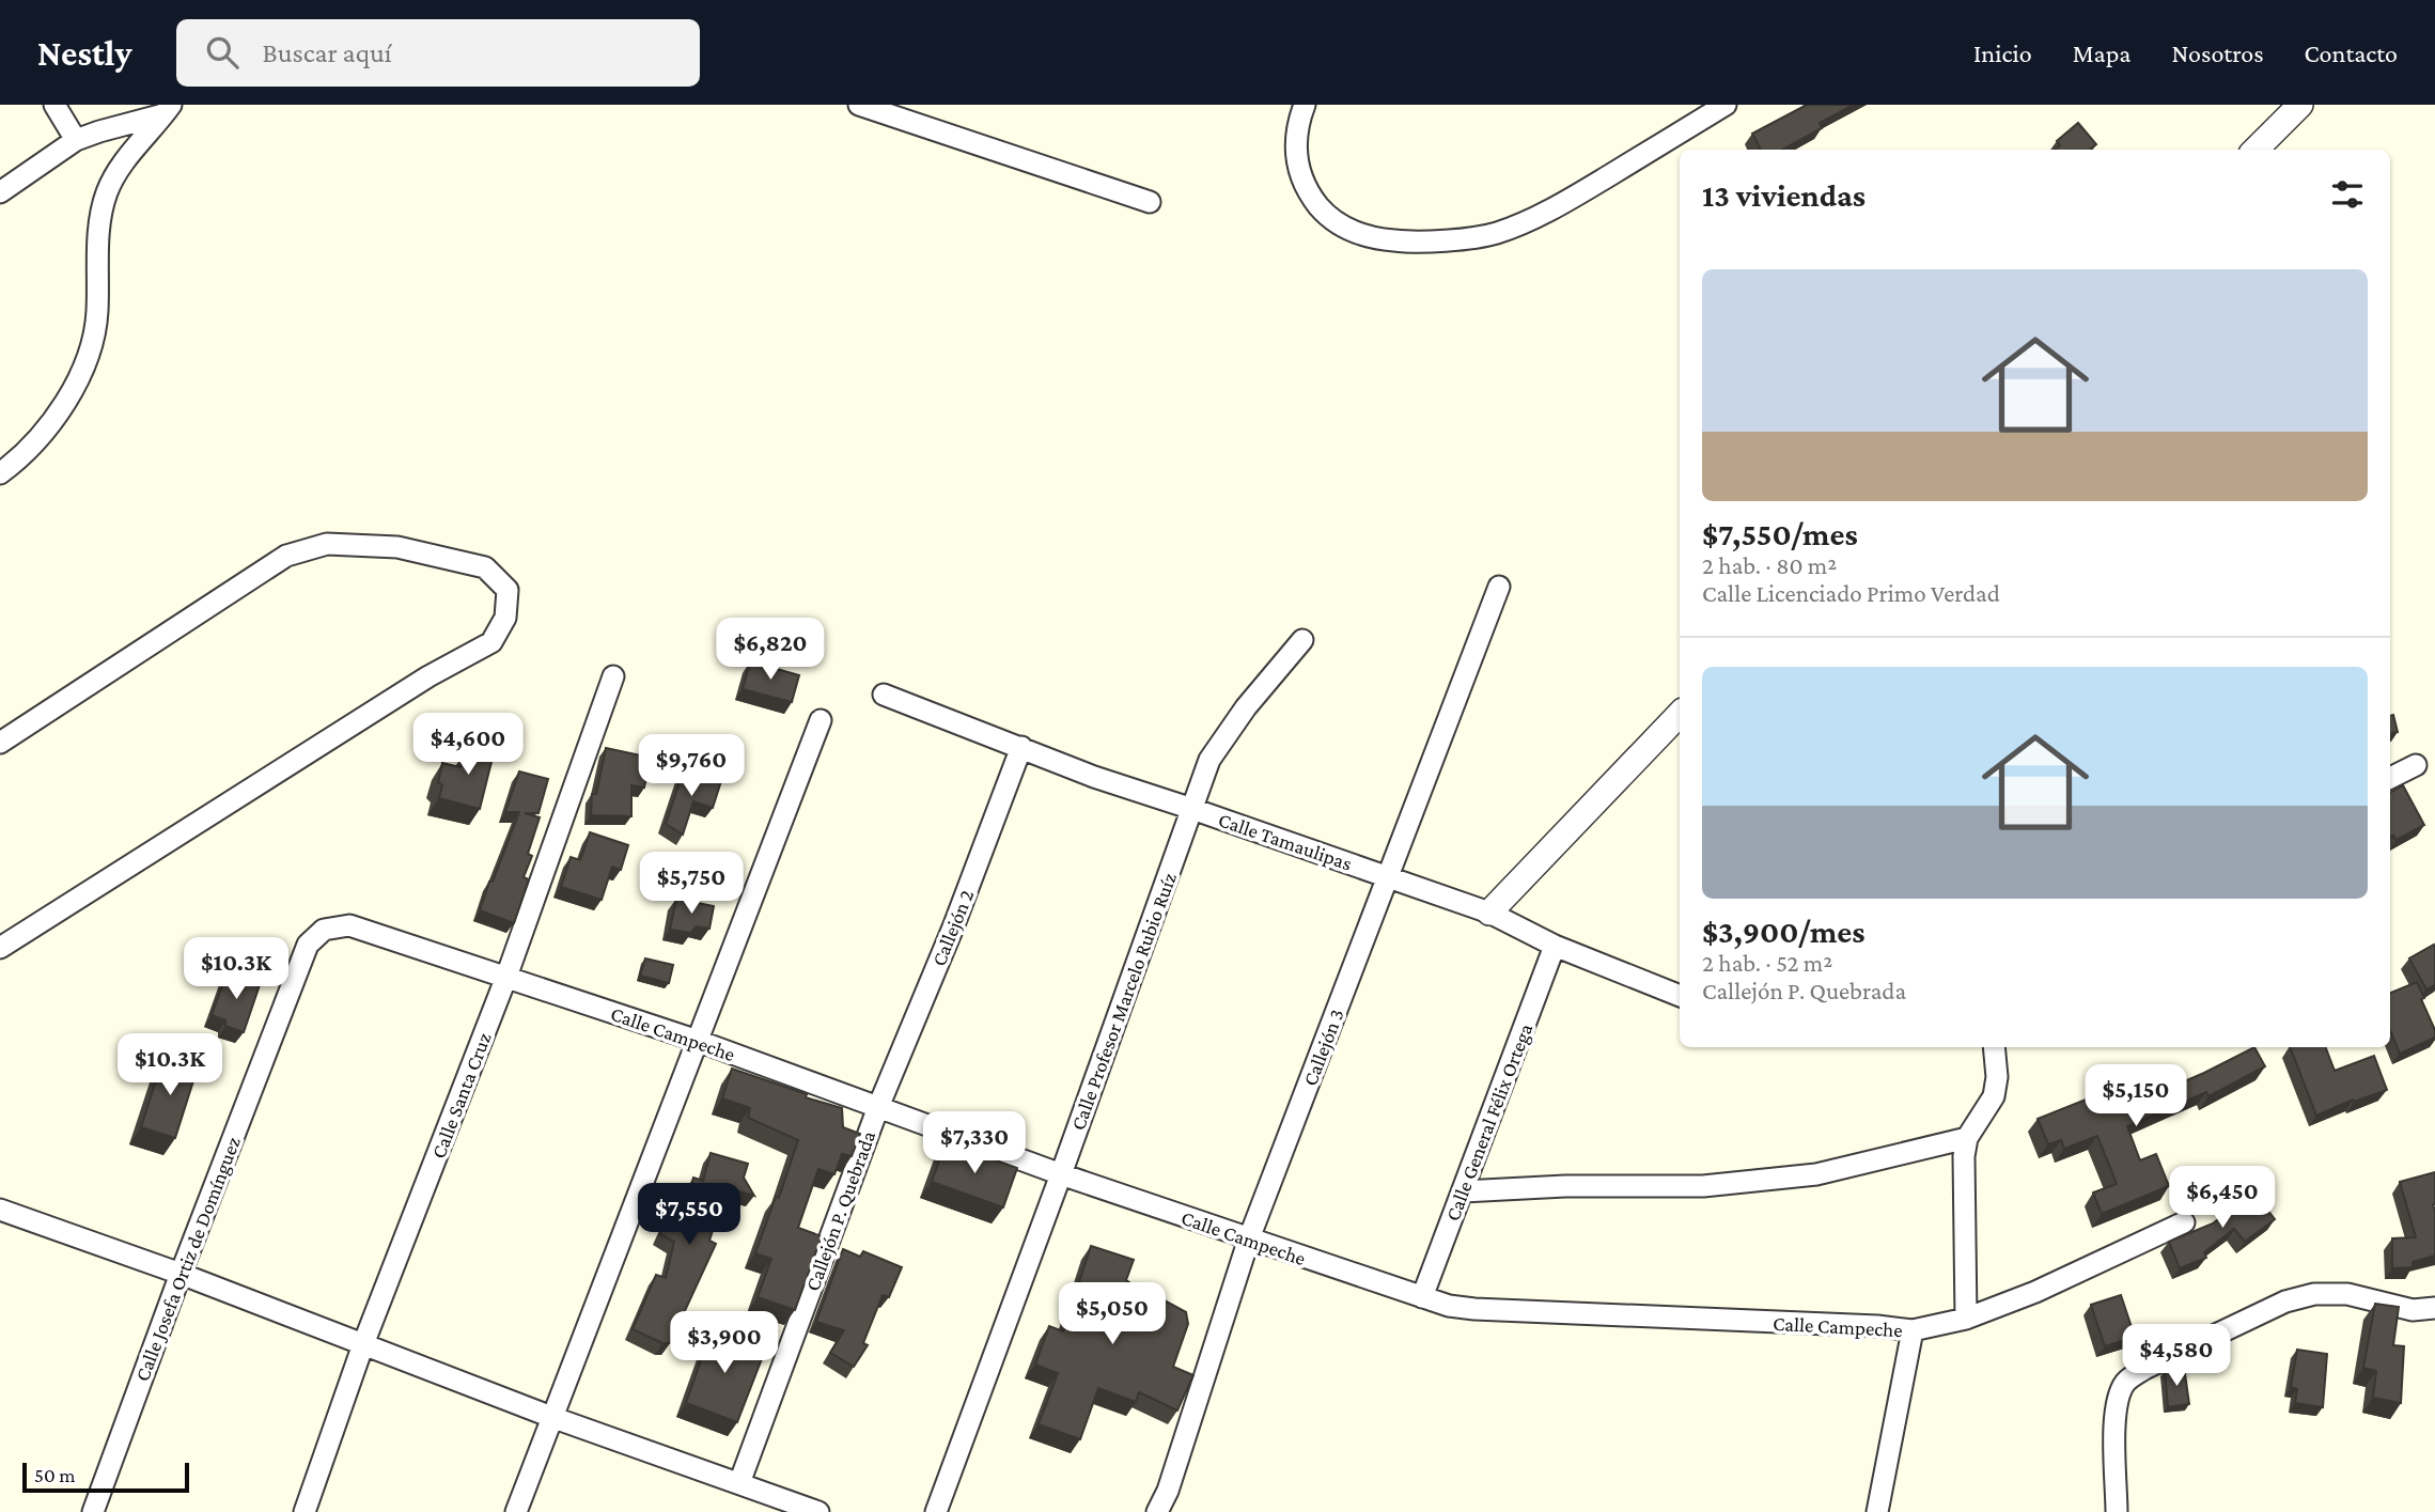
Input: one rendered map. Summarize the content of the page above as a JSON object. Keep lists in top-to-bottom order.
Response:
{
  "streets": {
    "street": [
      "Calle Tamaulipas",
      "Callejón 2",
      "Calle Profesor Marcelo Rubio Ruíz",
      "Calle Campeche",
      "Callejón 3",
      "Calle Santa Cruz",
      "Calle General Félix Ortega",
      "Callejón P. Quebrada",
      "Calle Josefa Ortiz de Domínguez"
    ]
  },
  "crossings": [
    ["Calle Tamaulipas", "Callejón 2"],
    ["Calle Tamaulipas", "Calle Profesor Marcelo Rubio Ruíz"],
    ["Calle Tamaulipas", "Callejón 3"],
    ["Calle Tamaulipas", "Calle General Félix Ortega"],
    ["Callejón 2", "Calle Campeche"],
    ["Callejón 2", "Callejón P. Quebrada"],
    ["Calle Profesor Marcelo Rubio Ruíz", "Calle Campeche"],
    ["Calle Campeche", "Callejón 3"],
    ["Calle Campeche", "Calle Santa Cruz"],
    ["Calle Campeche", "Calle General Félix Ortega"],
    ["Calle Campeche", "Callejón P. Quebrada"],
    ["Calle Campeche", "Calle Josefa Ortiz de Domínguez"]
  ],
  "scale_bar": "50 m",
  "page": {
    "header": "Nestly",
    "search": "Buscar aquí",
    "nav": [
      "Inicio",
      "Mapa",
      "Nosotros",
      "Contacto"
    ],
    "heading": "13 viviendas",
    "list": [
      {
        "name": "$7,550/mes",
        "note": "2 hab. · 80 m² · Calle Licenciado Primo Verdad"
      },
      {
        "name": "$3,900/mes",
        "note": "2 hab. · 52 m² · Callejón P. Quebrada"
      }
    ],
    "price": [
      "$6,820",
      "$4,600",
      "$9,760",
      "$5,750",
      "$10.3K",
      "$10.3K",
      "$5,150",
      "$7,330",
      "$6,450",
      "$7,550",
      "$5,050",
      "$3,900",
      "$4,580"
    ],
    "scale": "50 m"
  }
}
